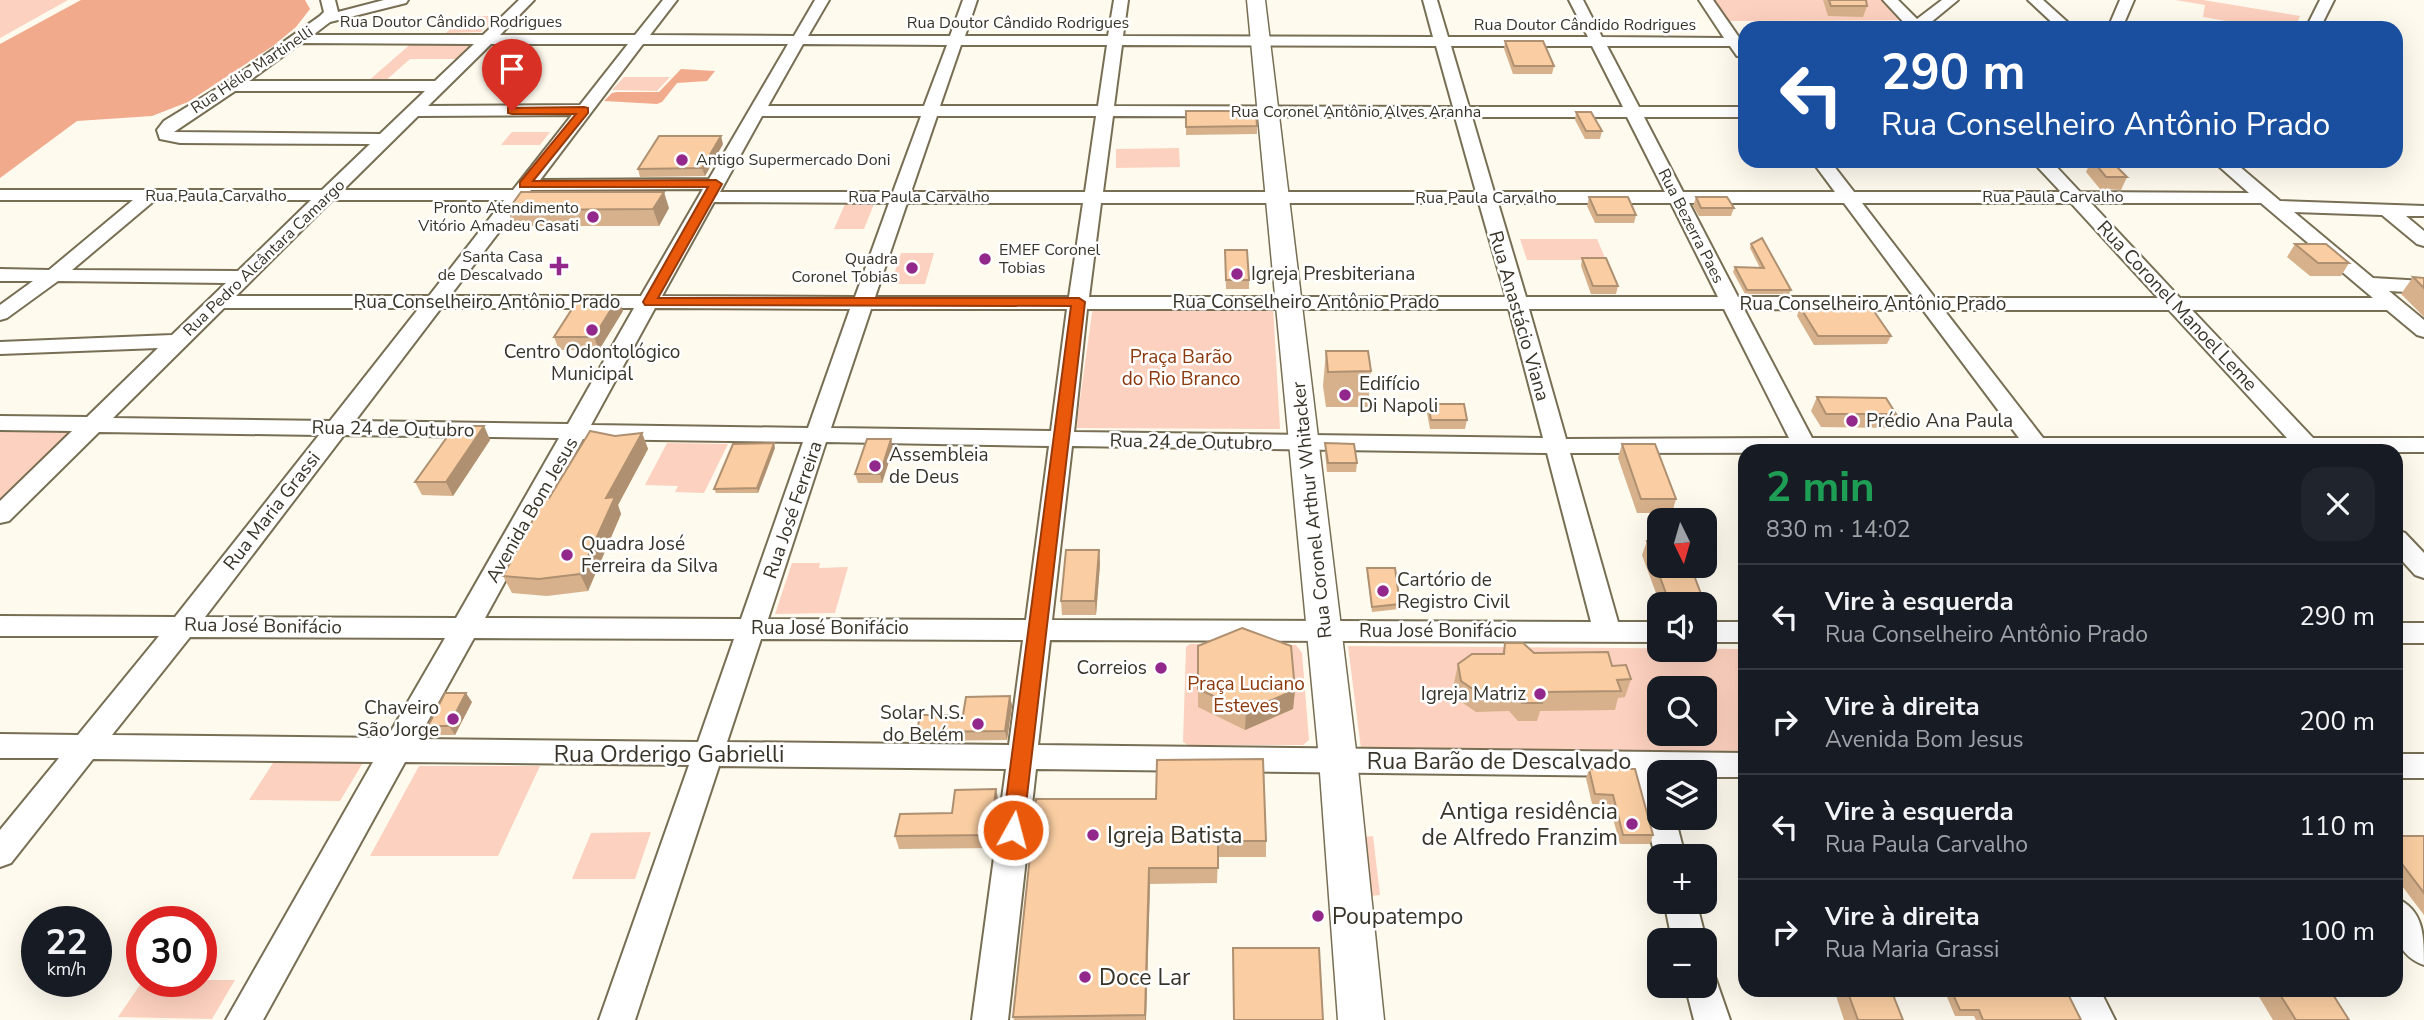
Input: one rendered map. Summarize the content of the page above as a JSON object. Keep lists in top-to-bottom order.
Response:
{
  "streets": {
    "main road": ["Rua Coronel Arthur Whitacker"],
    "street": [
      "Rua Doutor Cândido Rodrigues",
      "Rua Hélio Martinelli",
      "Rua Coronel Antônio Alves Aranha",
      "Rua Paula Carvalho",
      "Rua Bezerra Paes",
      "Rua Pedro Alcântara Camargo",
      "Rua Conselheiro Antônio Prado",
      "Rua Coronel Manoel Leme",
      "Rua Anastácio Viana",
      "Rua 24 de Outubro",
      "Avenida Bom Jesus",
      "Rua José Ferreira",
      "Rua Maria Grassi",
      "Rua José Bonifácio",
      "Rua Orderigo Gabrielli",
      "Rua Barão de Descalvado"
    ]
  },
  "crossings": [
    ["Rua Doutor Cândido Rodrigues", "Rua Hélio Martinelli"],
    ["Rua Doutor Cândido Rodrigues", "Rua Bezerra Paes"],
    ["Rua Doutor Cândido Rodrigues", "Rua Pedro Alcântara Camargo"],
    ["Rua Doutor Cândido Rodrigues", "Rua Anastácio Viana"],
    ["Rua Doutor Cândido Rodrigues", "Avenida Bom Jesus"],
    ["Rua Doutor Cândido Rodrigues", "Rua José Ferreira"],
    ["Rua Doutor Cândido Rodrigues", "Rua Coronel Arthur Whitacker"],
    ["Rua Doutor Cândido Rodrigues", "Rua Maria Grassi"],
    ["Rua Hélio Martinelli", "Rua Pedro Alcântara Camargo"],
    ["Rua Coronel Antônio Alves Aranha", "Rua Bezerra Paes"],
    ["Rua Coronel Antônio Alves Aranha", "Rua Anastácio Viana"],
    ["Rua Coronel Antônio Alves Aranha", "Avenida Bom Jesus"],
    ["Rua Coronel Antônio Alves Aranha", "Rua José Ferreira"],
    ["Rua Coronel Antônio Alves Aranha", "Rua Coronel Arthur Whitacker"],
    ["Rua Paula Carvalho", "Rua Bezerra Paes"],
    ["Rua Paula Carvalho", "Rua Pedro Alcântara Camargo"],
    ["Rua Paula Carvalho", "Rua Coronel Manoel Leme"],
    ["Rua Paula Carvalho", "Rua Anastácio Viana"],
    ["Rua Paula Carvalho", "Avenida Bom Jesus"],
    ["Rua Paula Carvalho", "Rua José Ferreira"],
    ["Rua Paula Carvalho", "Rua Coronel Arthur Whitacker"],
    ["Rua Paula Carvalho", "Rua Maria Grassi"],
    ["Rua Bezerra Paes", "Rua Conselheiro Antônio Prado"],
    ["Rua Pedro Alcântara Camargo", "Rua Conselheiro Antônio Prado"],
    ["Rua Pedro Alcântara Camargo", "Rua 24 de Outubro"],
    ["Rua Conselheiro Antônio Prado", "Rua Coronel Manoel Leme"],
    ["Rua Conselheiro Antônio Prado", "Rua Anastácio Viana"],
    ["Rua Conselheiro Antônio Prado", "Avenida Bom Jesus"],
    ["Rua Conselheiro Antônio Prado", "Rua José Ferreira"],
    ["Rua Conselheiro Antônio Prado", "Rua Coronel Arthur Whitacker"],
    ["Rua Conselheiro Antônio Prado", "Rua Maria Grassi"],
    ["Rua Anastácio Viana", "Rua 24 de Outubro"],
    ["Rua Anastácio Viana", "Rua José Bonifácio"],
    ["Rua 24 de Outubro", "Avenida Bom Jesus"],
    ["Rua 24 de Outubro", "Rua José Ferreira"],
    ["Rua 24 de Outubro", "Rua Coronel Arthur Whitacker"],
    ["Rua 24 de Outubro", "Rua Maria Grassi"],
    ["Avenida Bom Jesus", "Rua José Bonifácio"],
    ["Avenida Bom Jesus", "Rua Orderigo Gabrielli"],
    ["Rua José Ferreira", "Rua José Bonifácio"],
    ["Rua José Ferreira", "Rua Orderigo Gabrielli"],
    ["Rua Coronel Arthur Whitacker", "Rua José Bonifácio"],
    ["Rua Coronel Arthur Whitacker", "Rua Orderigo Gabrielli"],
    ["Rua Coronel Arthur Whitacker", "Rua Barão de Descalvado"],
    ["Rua Maria Grassi", "Rua José Bonifácio"],
    ["Rua Maria Grassi", "Rua Orderigo Gabrielli"],
    ["Rua Orderigo Gabrielli", "Rua Barão de Descalvado"]
  ],
  "parks": ["Praça Barão do Rio Branco", "Praça Luciano Esteves"],
  "places": {
    "other": [
      "Antigo Supermercado Doni",
      "Pronto Atendimento Vitório Amadeu Casati",
      "EMEF Coronel Tobias",
      "Quadra Coronel Tobias",
      "Igreja Presbiteriana",
      "Centro Odontológico Municipal",
      "Edifício Di Napoli",
      "Prédio Ana Paula",
      "Assembleia de Deus",
      "Quadra José Ferreira da Silva",
      "Cartório de Registro Civil",
      "Correios",
      "Igreja Matriz",
      "Chaveiro São Jorge",
      "Solar N.S. do Belém",
      "Antiga residência de Alfredo Franzim",
      "Igreja Batista",
      "Poupatempo",
      "Doce Lar"
    ],
    "health": ["Santa Casa de Descalvado"]
  },
  "north": "bottom",
  "page": {
    "turn": ["290 m", "Rua Conselheiro Antônio Prado"],
    "heading": ["2 min", "830 m · 14:02"],
    "map_buttons": ["+", "−"],
    "list": [
      {
        "name": "Vire à esquerda",
        "note": "Rua Conselheiro Antônio Prado",
        "value": "290 m"
      },
      {
        "name": "Vire à direita",
        "note": "Avenida Bom Jesus",
        "value": "200 m"
      },
      {
        "name": "Vire à esquerda",
        "note": "Rua Paula Carvalho",
        "value": "110 m"
      },
      {
        "name": "Vire à direita",
        "note": "Rua Maria Grassi",
        "value": "100 m"
      }
    ],
    "speed": "22 km/h",
    "limit": "30"
  }
}
